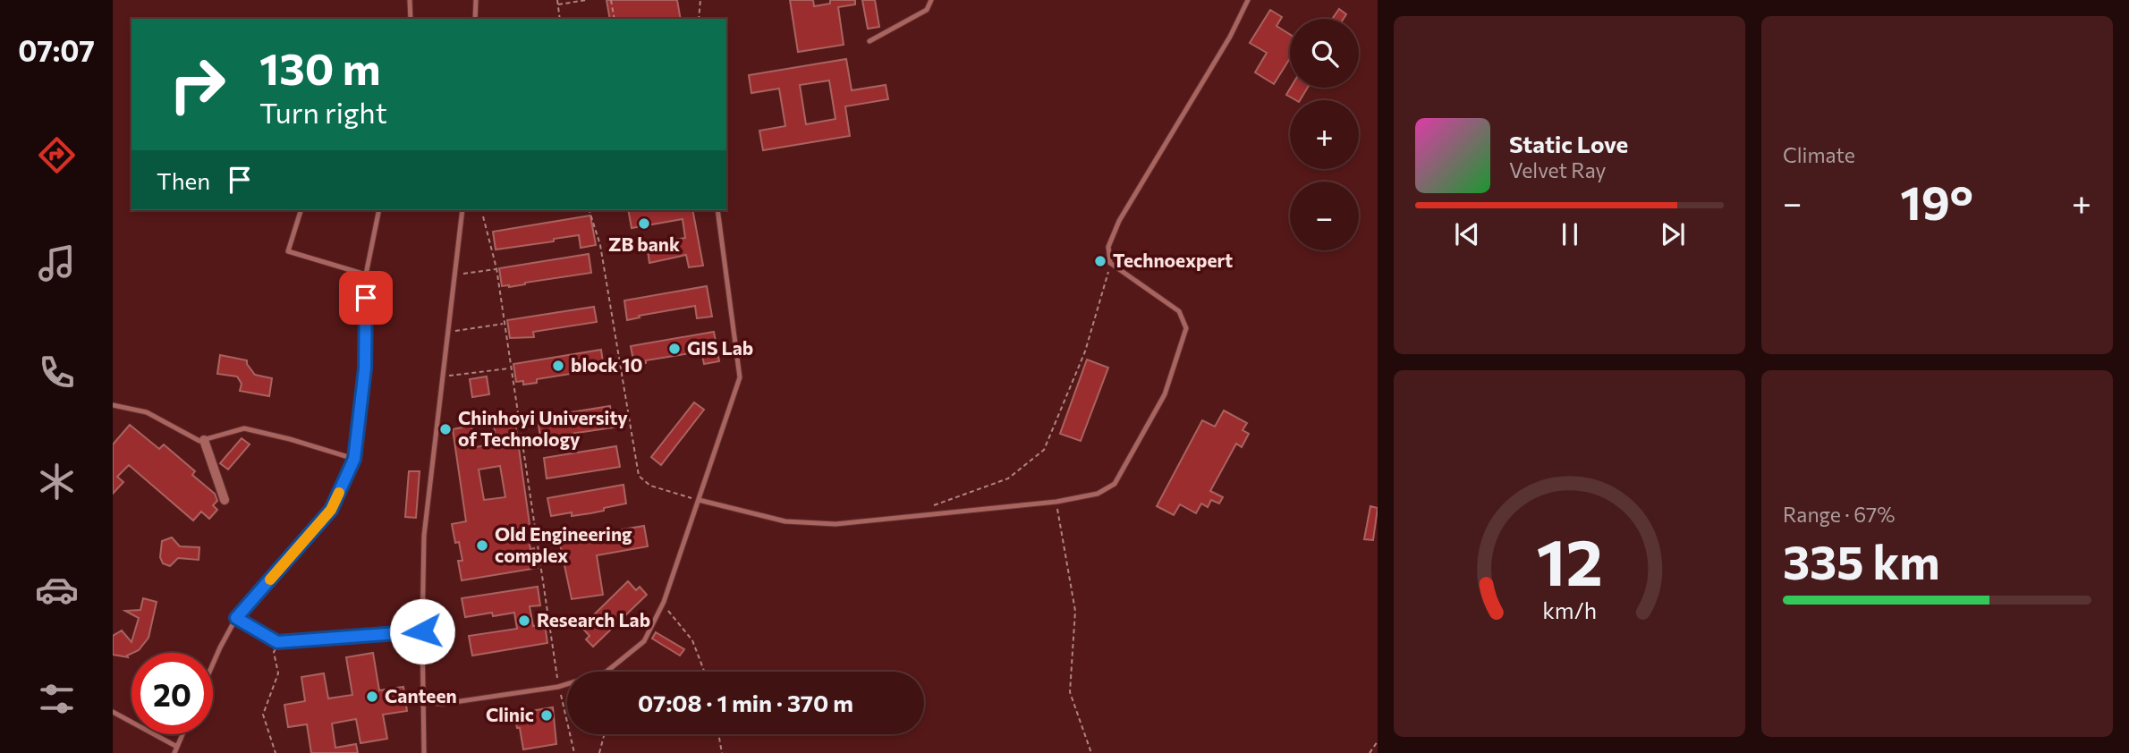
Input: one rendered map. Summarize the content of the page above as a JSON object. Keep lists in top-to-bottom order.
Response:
{
  "places": [
    "ZB bank",
    "Technoexpert",
    "GIS Lab",
    "block 10",
    "Chinhoyi University of Technology",
    "Old Engineering complex",
    "Research Lab",
    "Canteen",
    "Clinic"
  ],
  "page": {
    "tabs": "07:07",
    "tile": [
      "Climate",
      ["Range · 67%", "335 km"]
    ],
    "map_buttons": ["+", "−"],
    "turn": ["130 m", "Turn right"],
    "song": ["Static Love", "Velvet Ray"],
    "then": "Then",
    "heat": ["−", "19°", "+"],
    "limit": "20",
    "trip": "07:08 · 1 min · 370 m",
    "gauge": ["12", "km/h"]
  }
}
